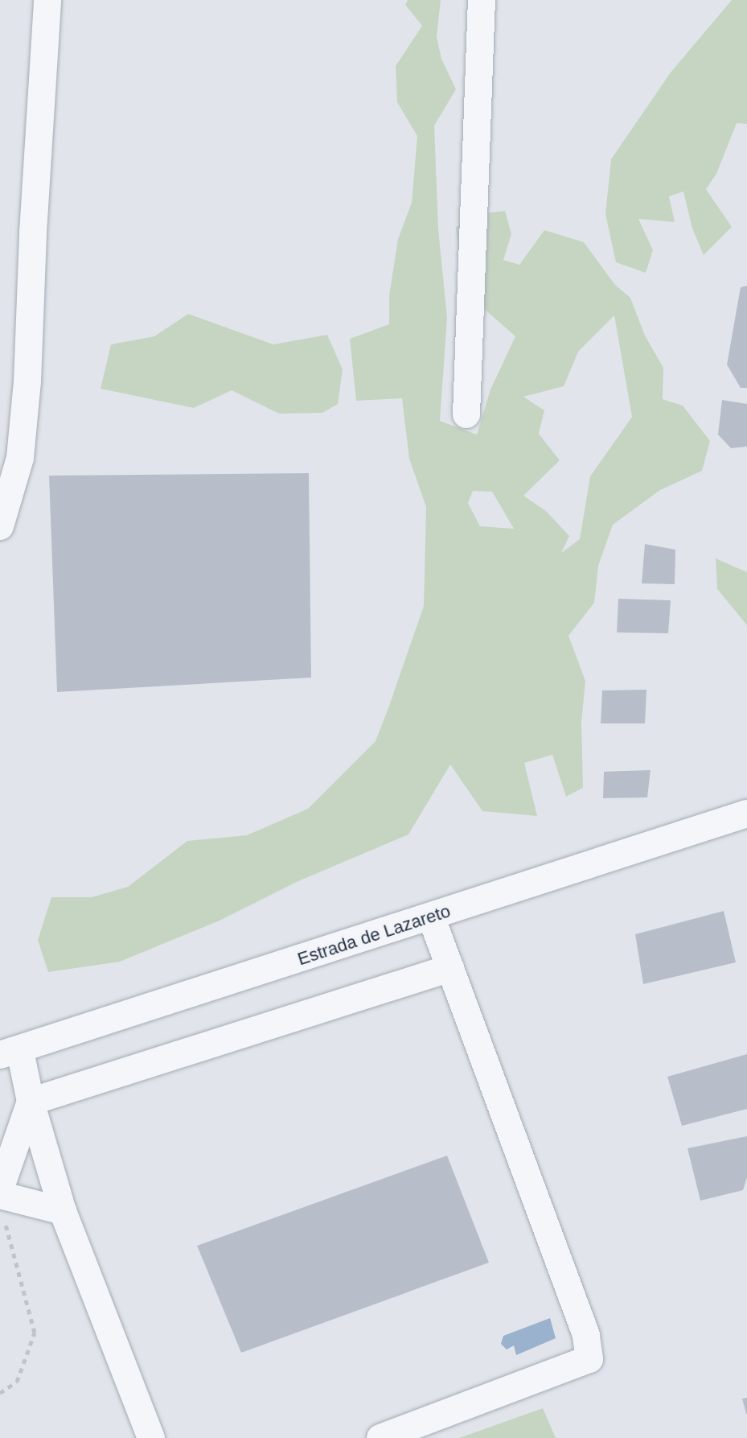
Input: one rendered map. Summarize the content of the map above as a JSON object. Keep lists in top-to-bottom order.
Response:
{
  "streets": {
    "street": ["Estrada de Lazareto"]
  }
}
